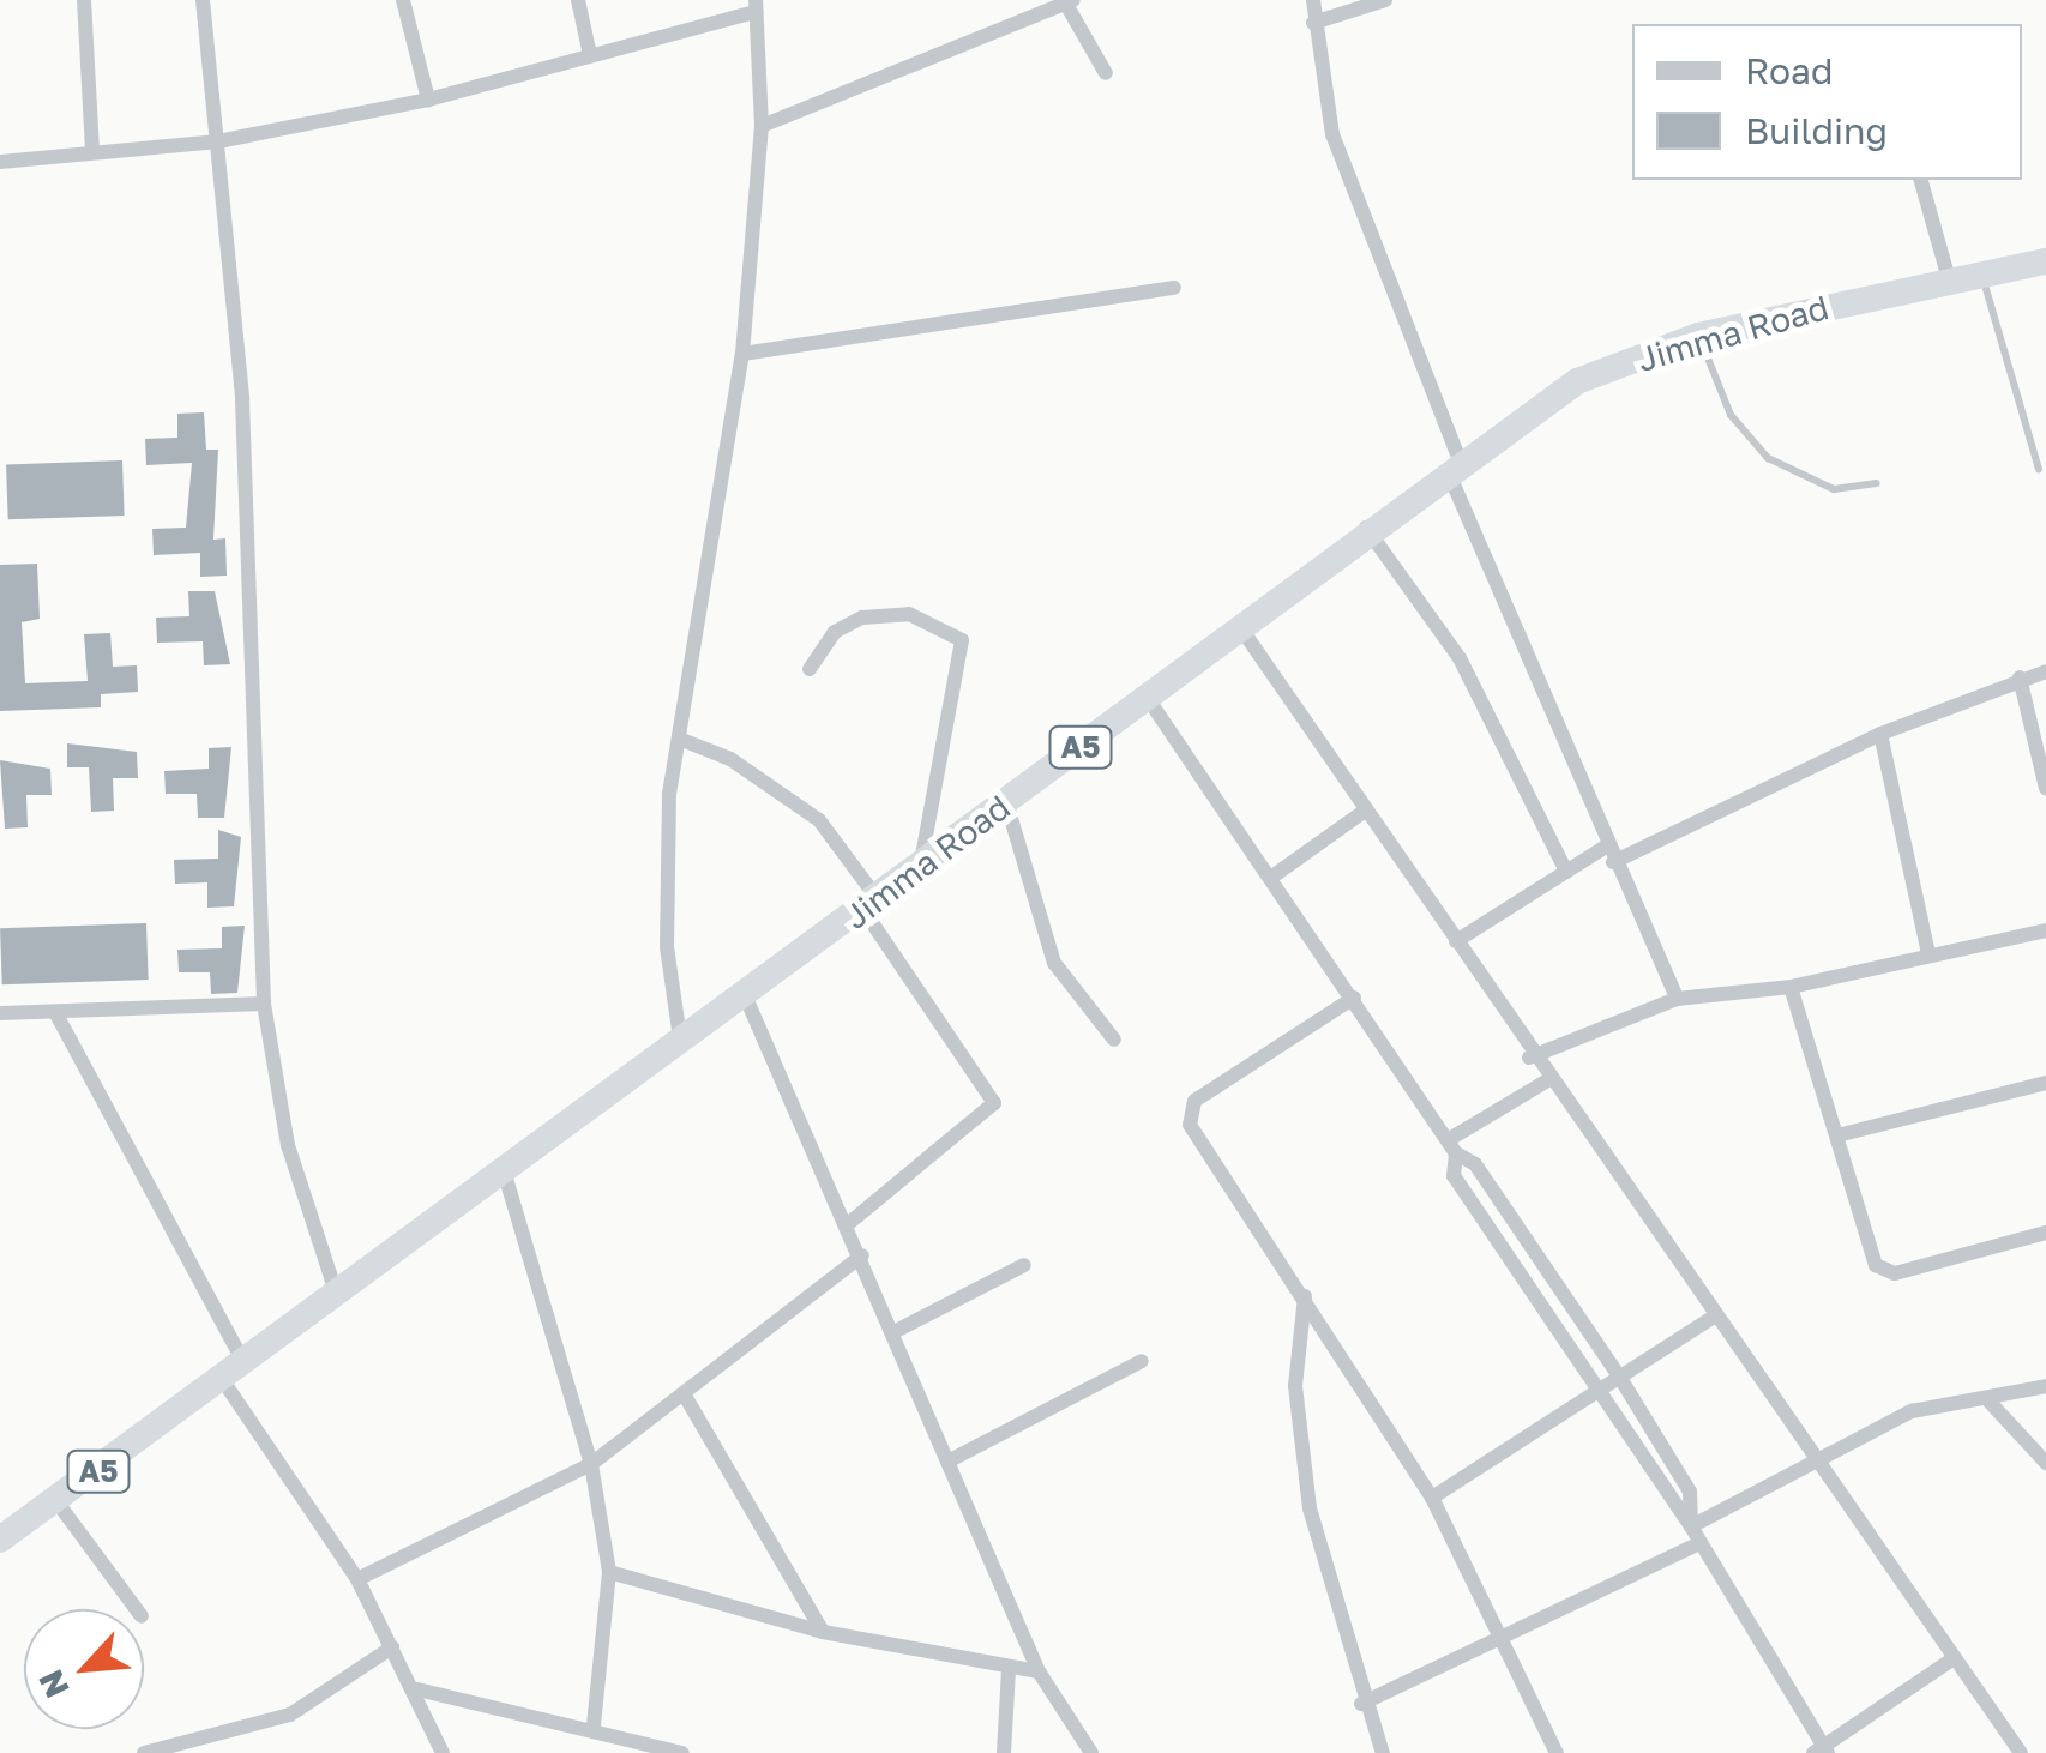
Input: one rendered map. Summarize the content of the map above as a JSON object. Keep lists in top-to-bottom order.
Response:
{
  "streets": {
    "highway": ["Jimma Road", "A5"]
  },
  "legend": ["Road", "Building"],
  "north": "bottom left"
}
